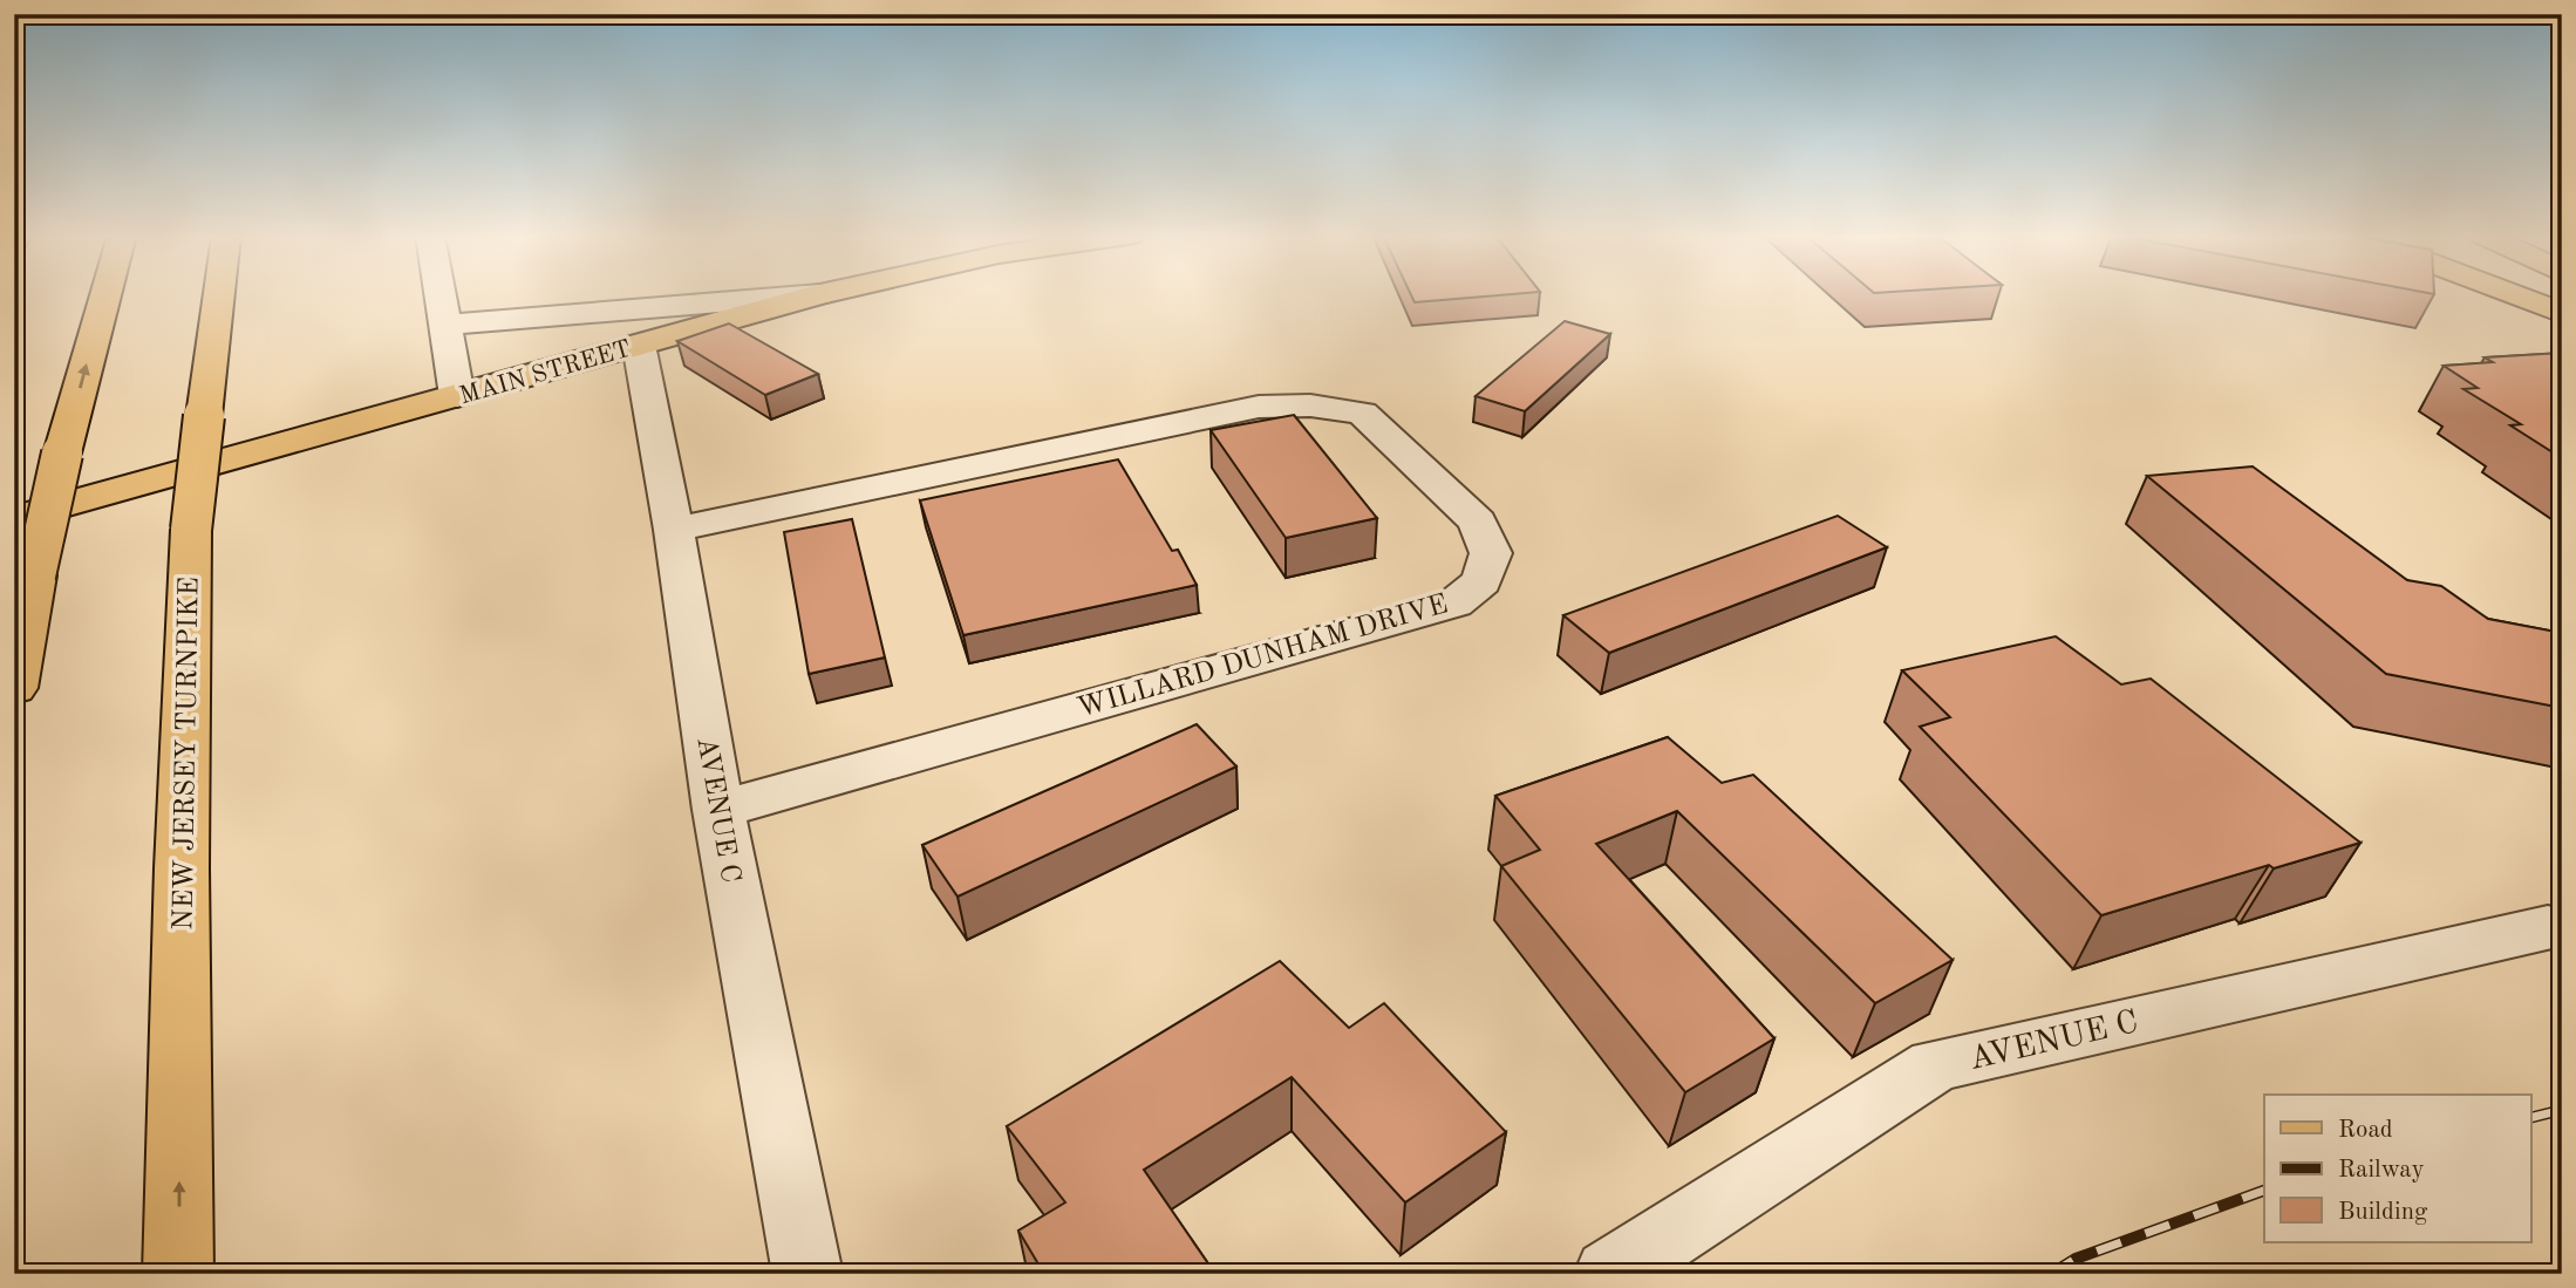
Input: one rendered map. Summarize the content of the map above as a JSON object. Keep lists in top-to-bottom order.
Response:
{
  "streets": {
    "main road": ["MAIN STREET", "NEW JERSEY TURNPIKE"],
    "street": ["WILLARD DUNHAM DRIVE", "AVENUE C"]
  },
  "crossings": [
    ["MAIN STREET", "AVENUE C"],
    ["WILLARD DUNHAM DRIVE", "AVENUE C"]
  ],
  "legend": ["Road", "Railway", "Building"]
}
